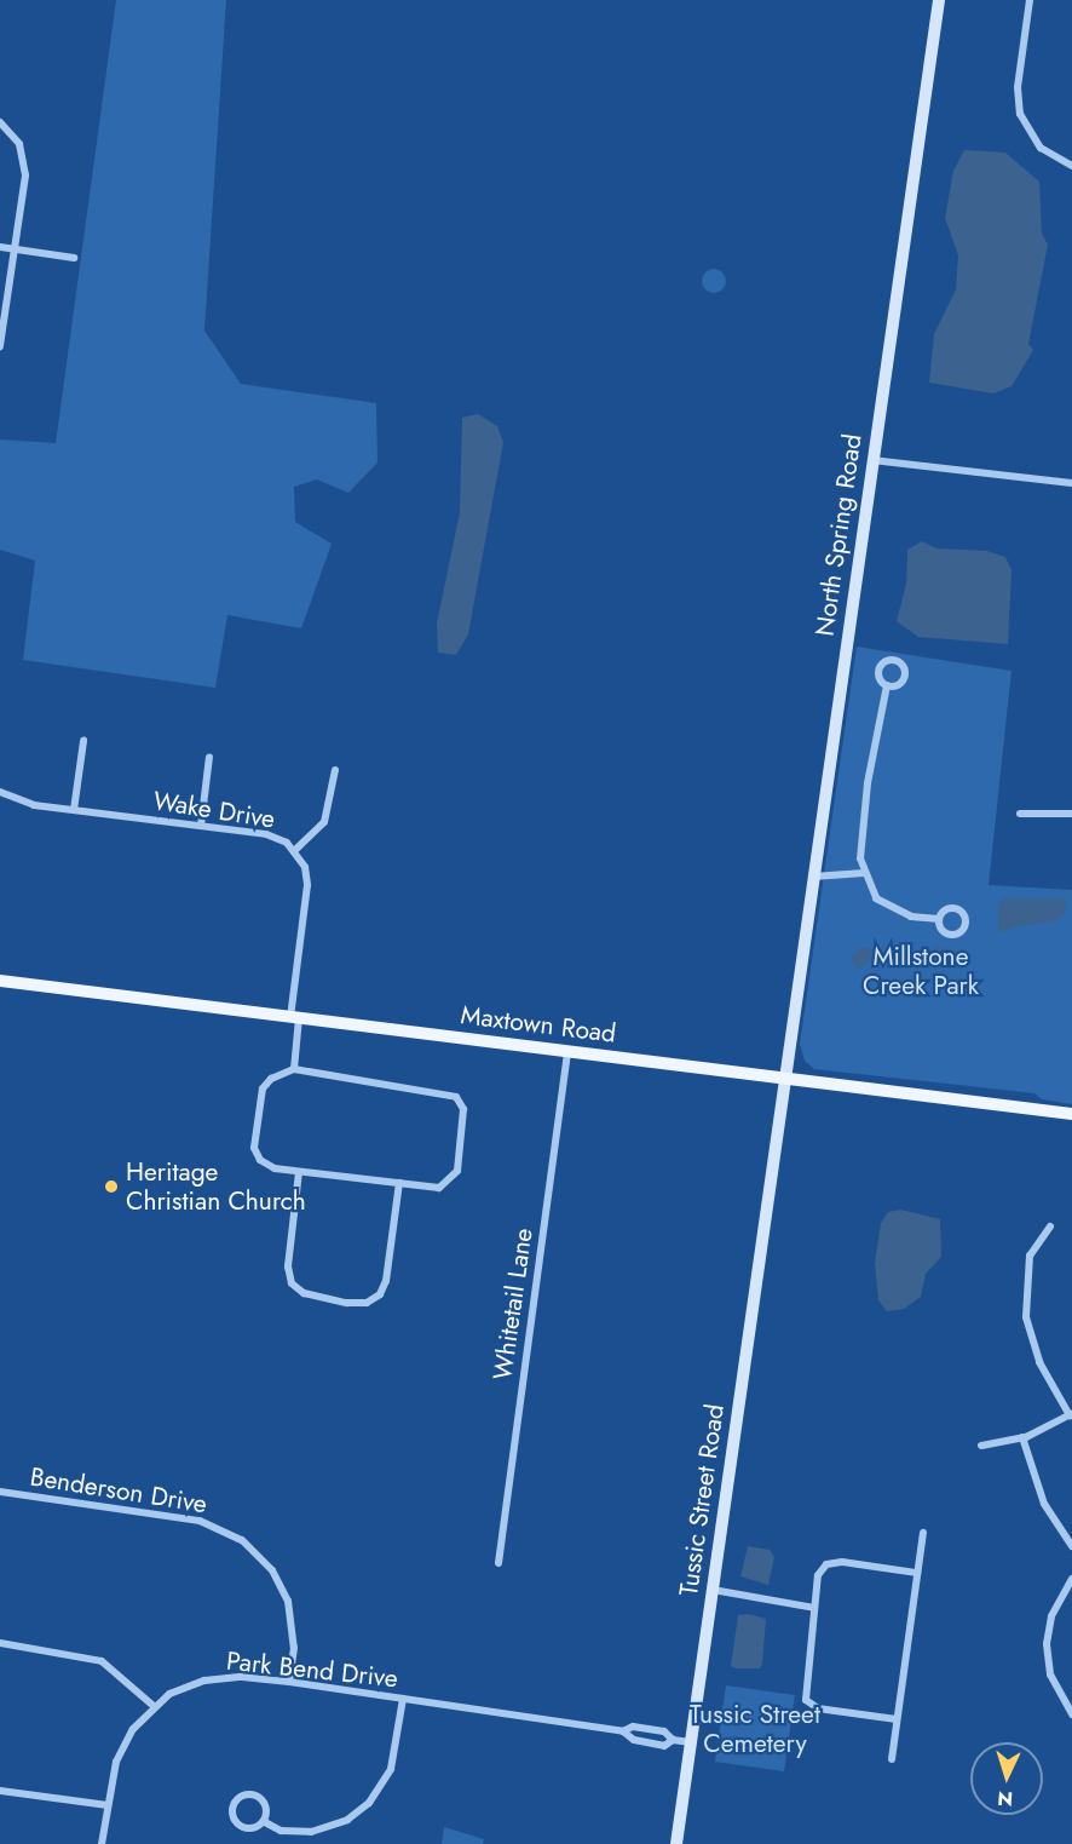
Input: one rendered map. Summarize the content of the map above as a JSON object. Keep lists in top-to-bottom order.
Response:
{
  "streets": {
    "main road": ["North Spring Road", "Maxtown Road", "Tussic Street Road"],
    "street": [
      "Wake Drive",
      "Whitetail Lane",
      "Benderson Drive",
      "Park Bend Drive"
    ]
  },
  "crossings": [
    ["North Spring Road", "Maxtown Road"],
    ["North Spring Road", "Tussic Street Road"],
    ["Wake Drive", "Maxtown Road"],
    ["Maxtown Road", "Whitetail Lane"],
    ["Maxtown Road", "Tussic Street Road"],
    ["Benderson Drive", "Park Bend Drive"],
    ["Tussic Street Road", "Park Bend Drive"]
  ],
  "parks": ["Millstone Creek Park", "Tussic Street Cemetery"],
  "places": ["Heritage Christian Church"],
  "north": "bottom"
}
